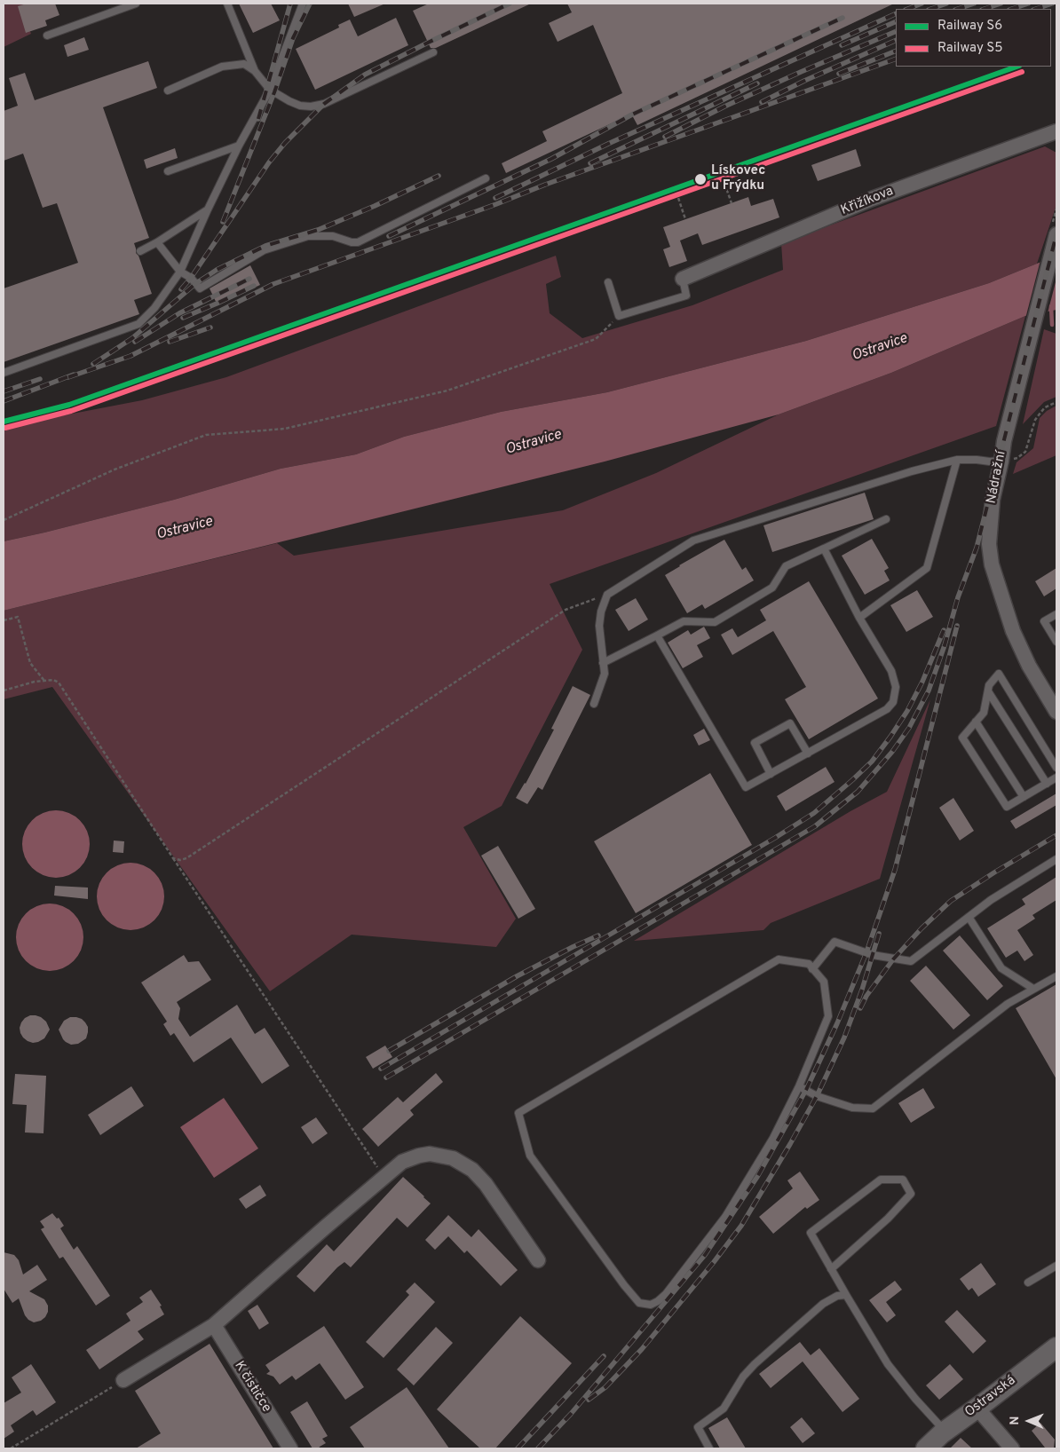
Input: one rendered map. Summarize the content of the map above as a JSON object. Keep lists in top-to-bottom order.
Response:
{
  "streets": {
    "street": [
      "Křižíkova",
      "Nádražní",
      "K čističce",
      "Ostravská"
    ]
  },
  "water": ["Ostravice"],
  "places": ["Lískovec u Frýdku"],
  "lines": ["rail line S6", "rail line S5"],
  "legend": ["Railway S6", "Railway S5"],
  "north": "left"
}
